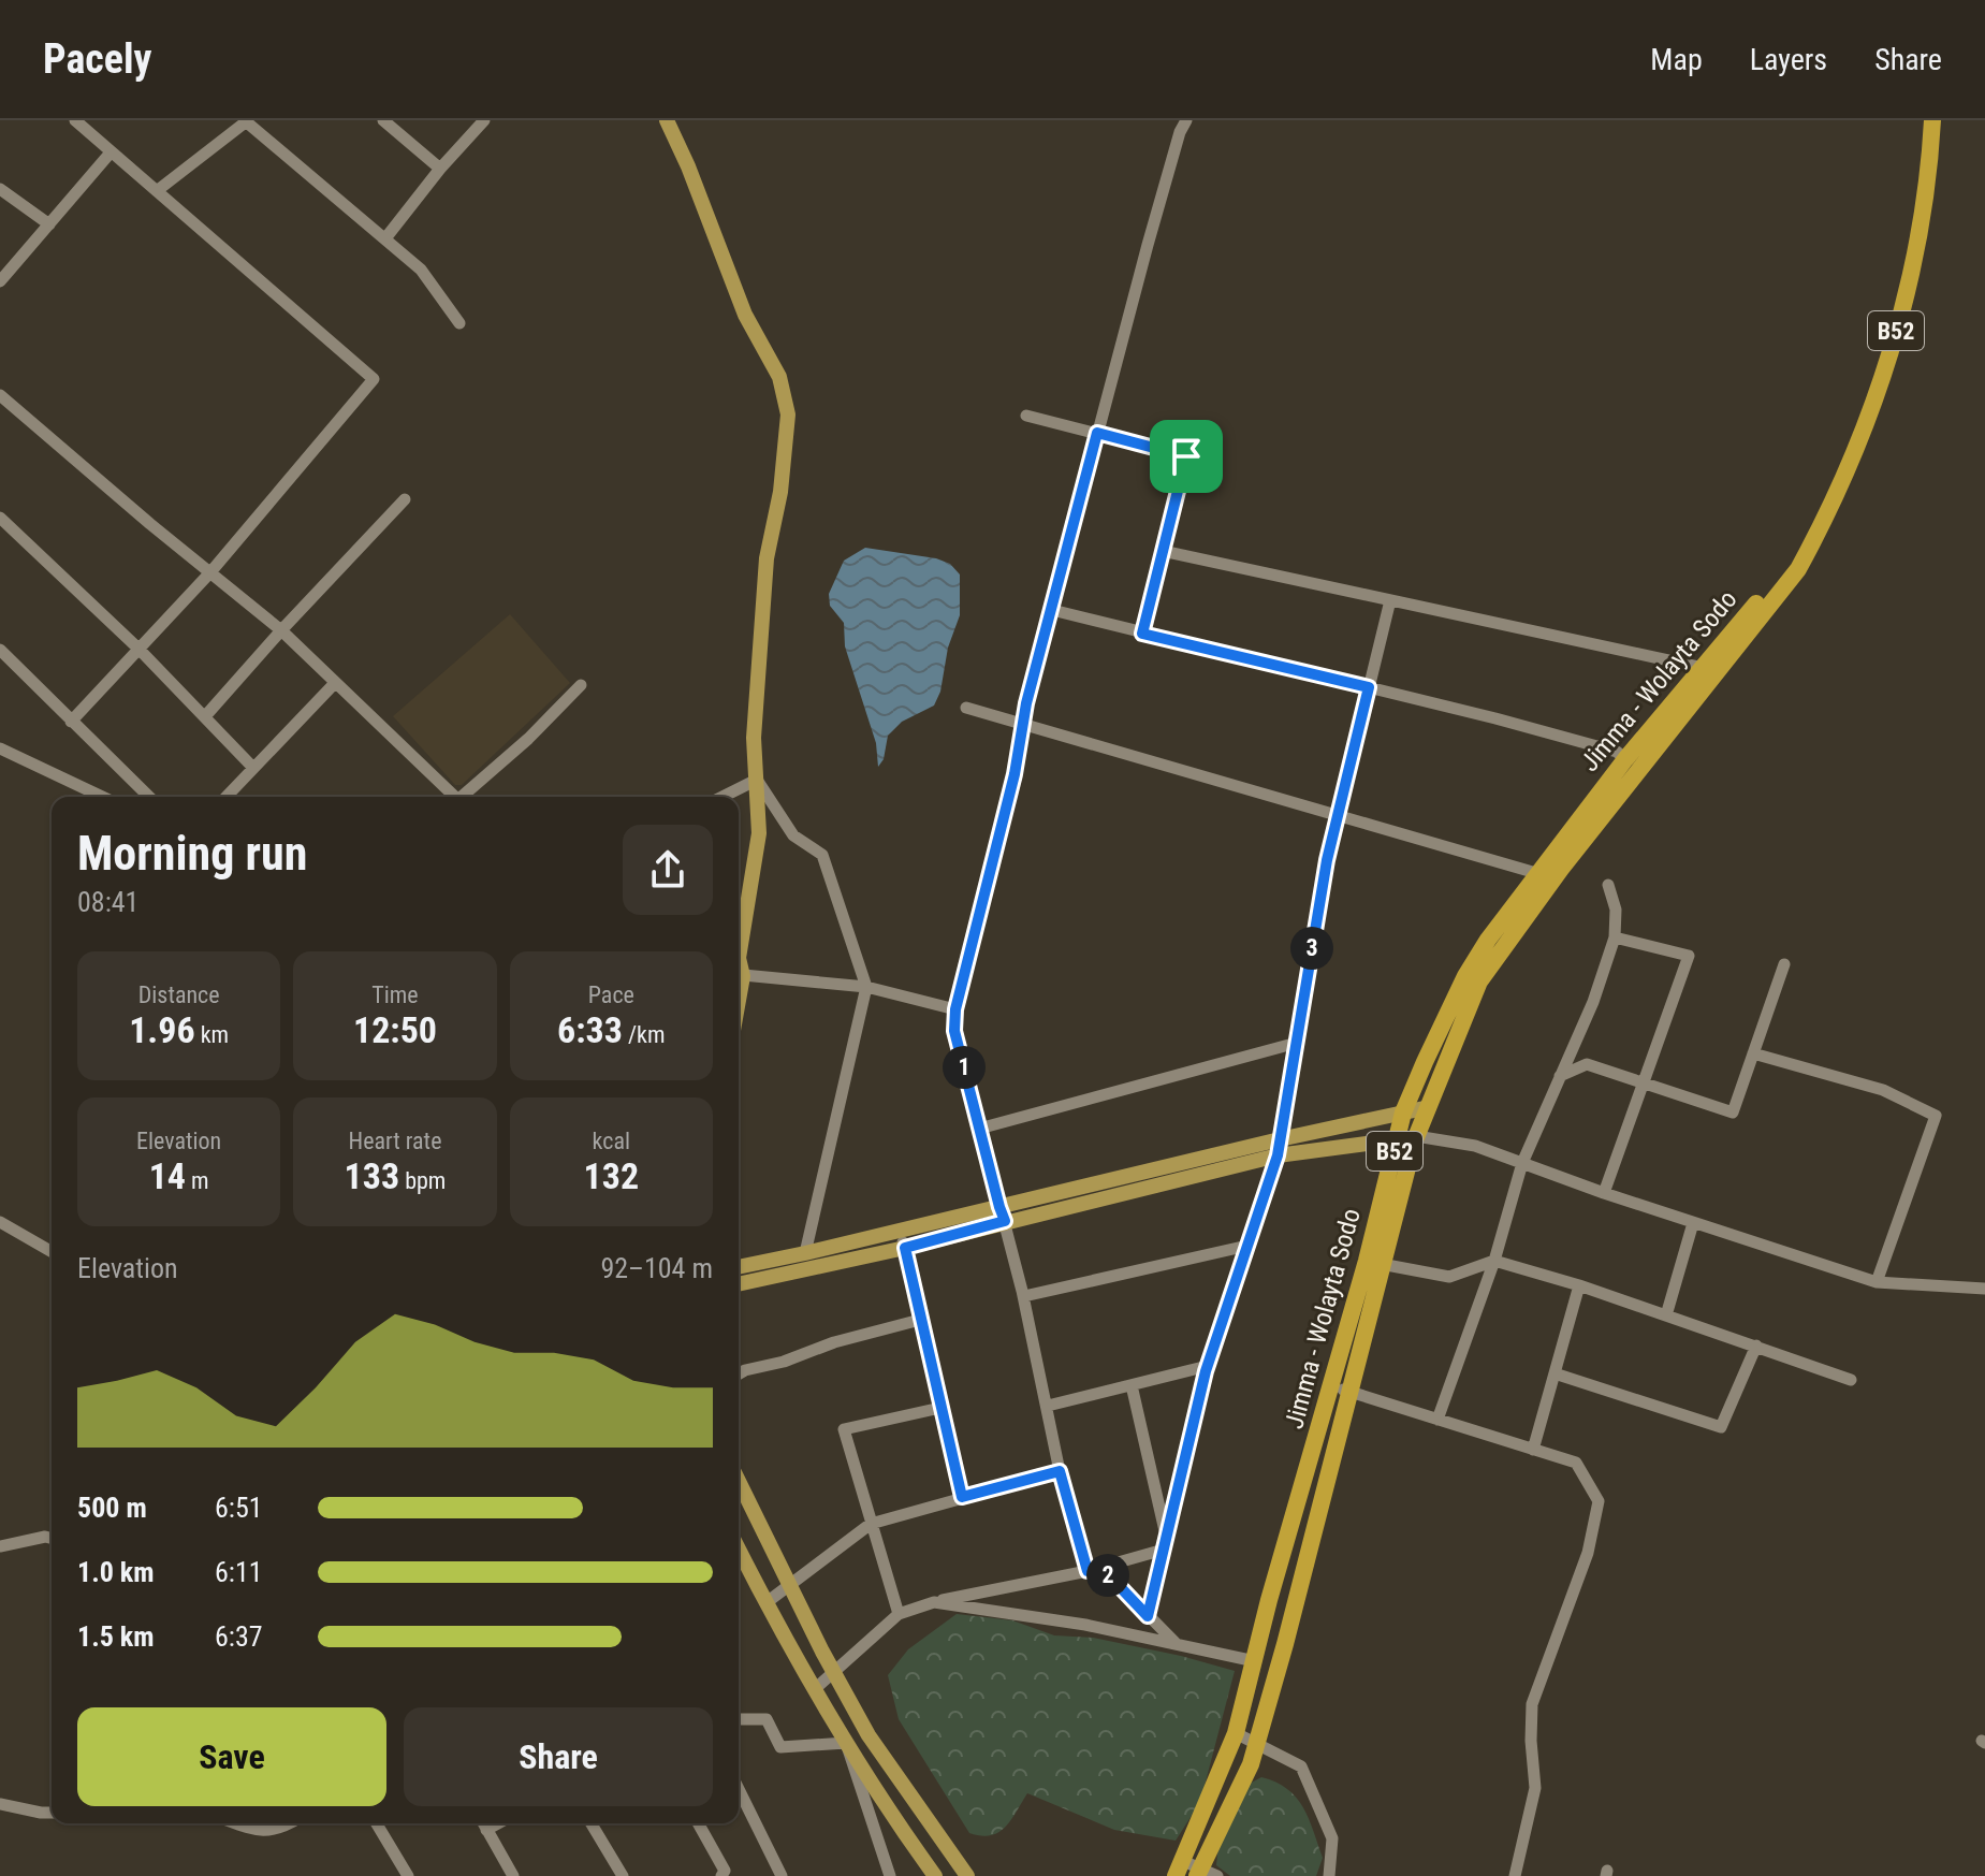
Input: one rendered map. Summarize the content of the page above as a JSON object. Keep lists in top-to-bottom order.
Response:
{
  "streets": {
    "highway": ["B52", "Jimma - Wolayta Sodo"]
  },
  "page": {
    "header": "Pacely",
    "nav": ["Map", "Layers", "Share"],
    "heading": ["Morning run", "08:41"],
    "pins": ["3", "1", "2"],
    "stats": [
      ["Distance", "1.96 km"],
      ["Time", "12:50"],
      ["Pace", "6:33 /km"],
      ["Elevation", "14 m"],
      ["Heart rate", "133 bpm"],
      ["kcal", "132"]
    ],
    "chart": ["Elevation", "92–104 m"],
    "list": [
      {
        "name": "500 m",
        "note": "6:51"
      },
      {
        "name": "1.0 km",
        "note": "6:11"
      },
      {
        "name": "1.5 km",
        "note": "6:37"
      }
    ],
    "buttons": ["Save", "Share"]
  }
}
